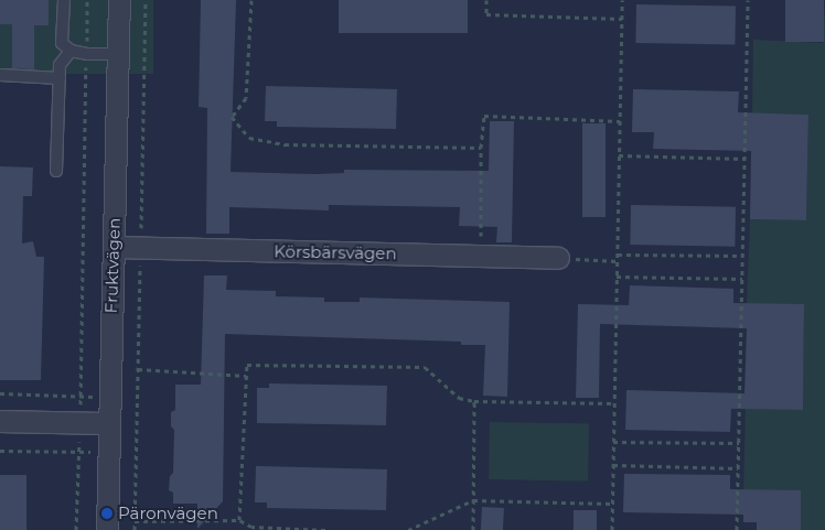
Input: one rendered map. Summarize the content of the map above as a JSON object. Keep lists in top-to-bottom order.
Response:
{
  "streets": {
    "street": ["Körsbärsvägen", "Fruktvägen"]
  },
  "crossings": [
    ["Körsbärsvägen", "Fruktvägen"]
  ],
  "places": ["Päronvägen"]
}
